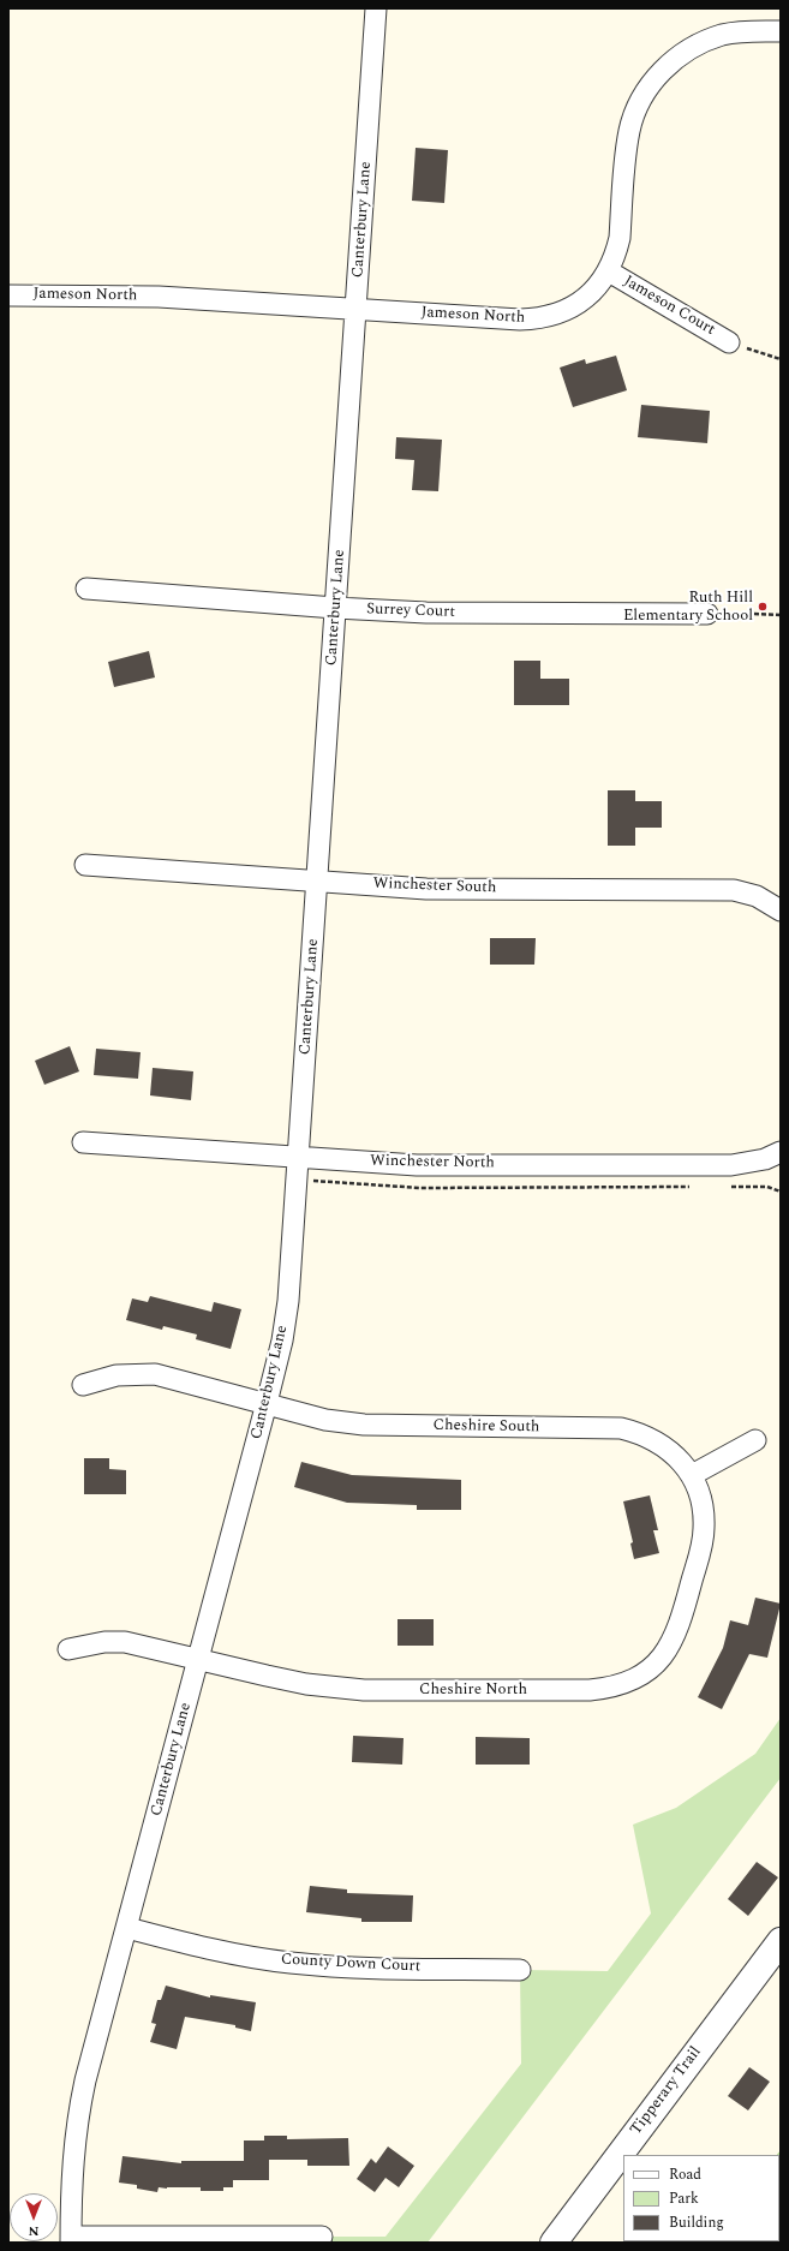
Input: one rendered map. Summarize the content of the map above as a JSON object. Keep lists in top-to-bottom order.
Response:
{
  "streets": {
    "street": [
      "Canterbury Lane",
      "Jameson North",
      "Jameson Court",
      "Surrey Court",
      "Winchester South",
      "Winchester North",
      "Cheshire South",
      "Cheshire North",
      "County Down Court",
      "Tipperary Trail"
    ]
  },
  "crossings": [
    ["Canterbury Lane", "Jameson North"],
    ["Canterbury Lane", "Surrey Court"],
    ["Canterbury Lane", "Winchester South"],
    ["Canterbury Lane", "Winchester North"],
    ["Canterbury Lane", "Cheshire South"],
    ["Canterbury Lane", "Cheshire North"],
    ["Canterbury Lane", "County Down Court"],
    ["Jameson North", "Jameson Court"],
    ["Cheshire South", "Cheshire North"]
  ],
  "places": ["Ruth Hill Elementary School"],
  "legend": ["Road", "Park", "Building"],
  "north": "bottom"
}
